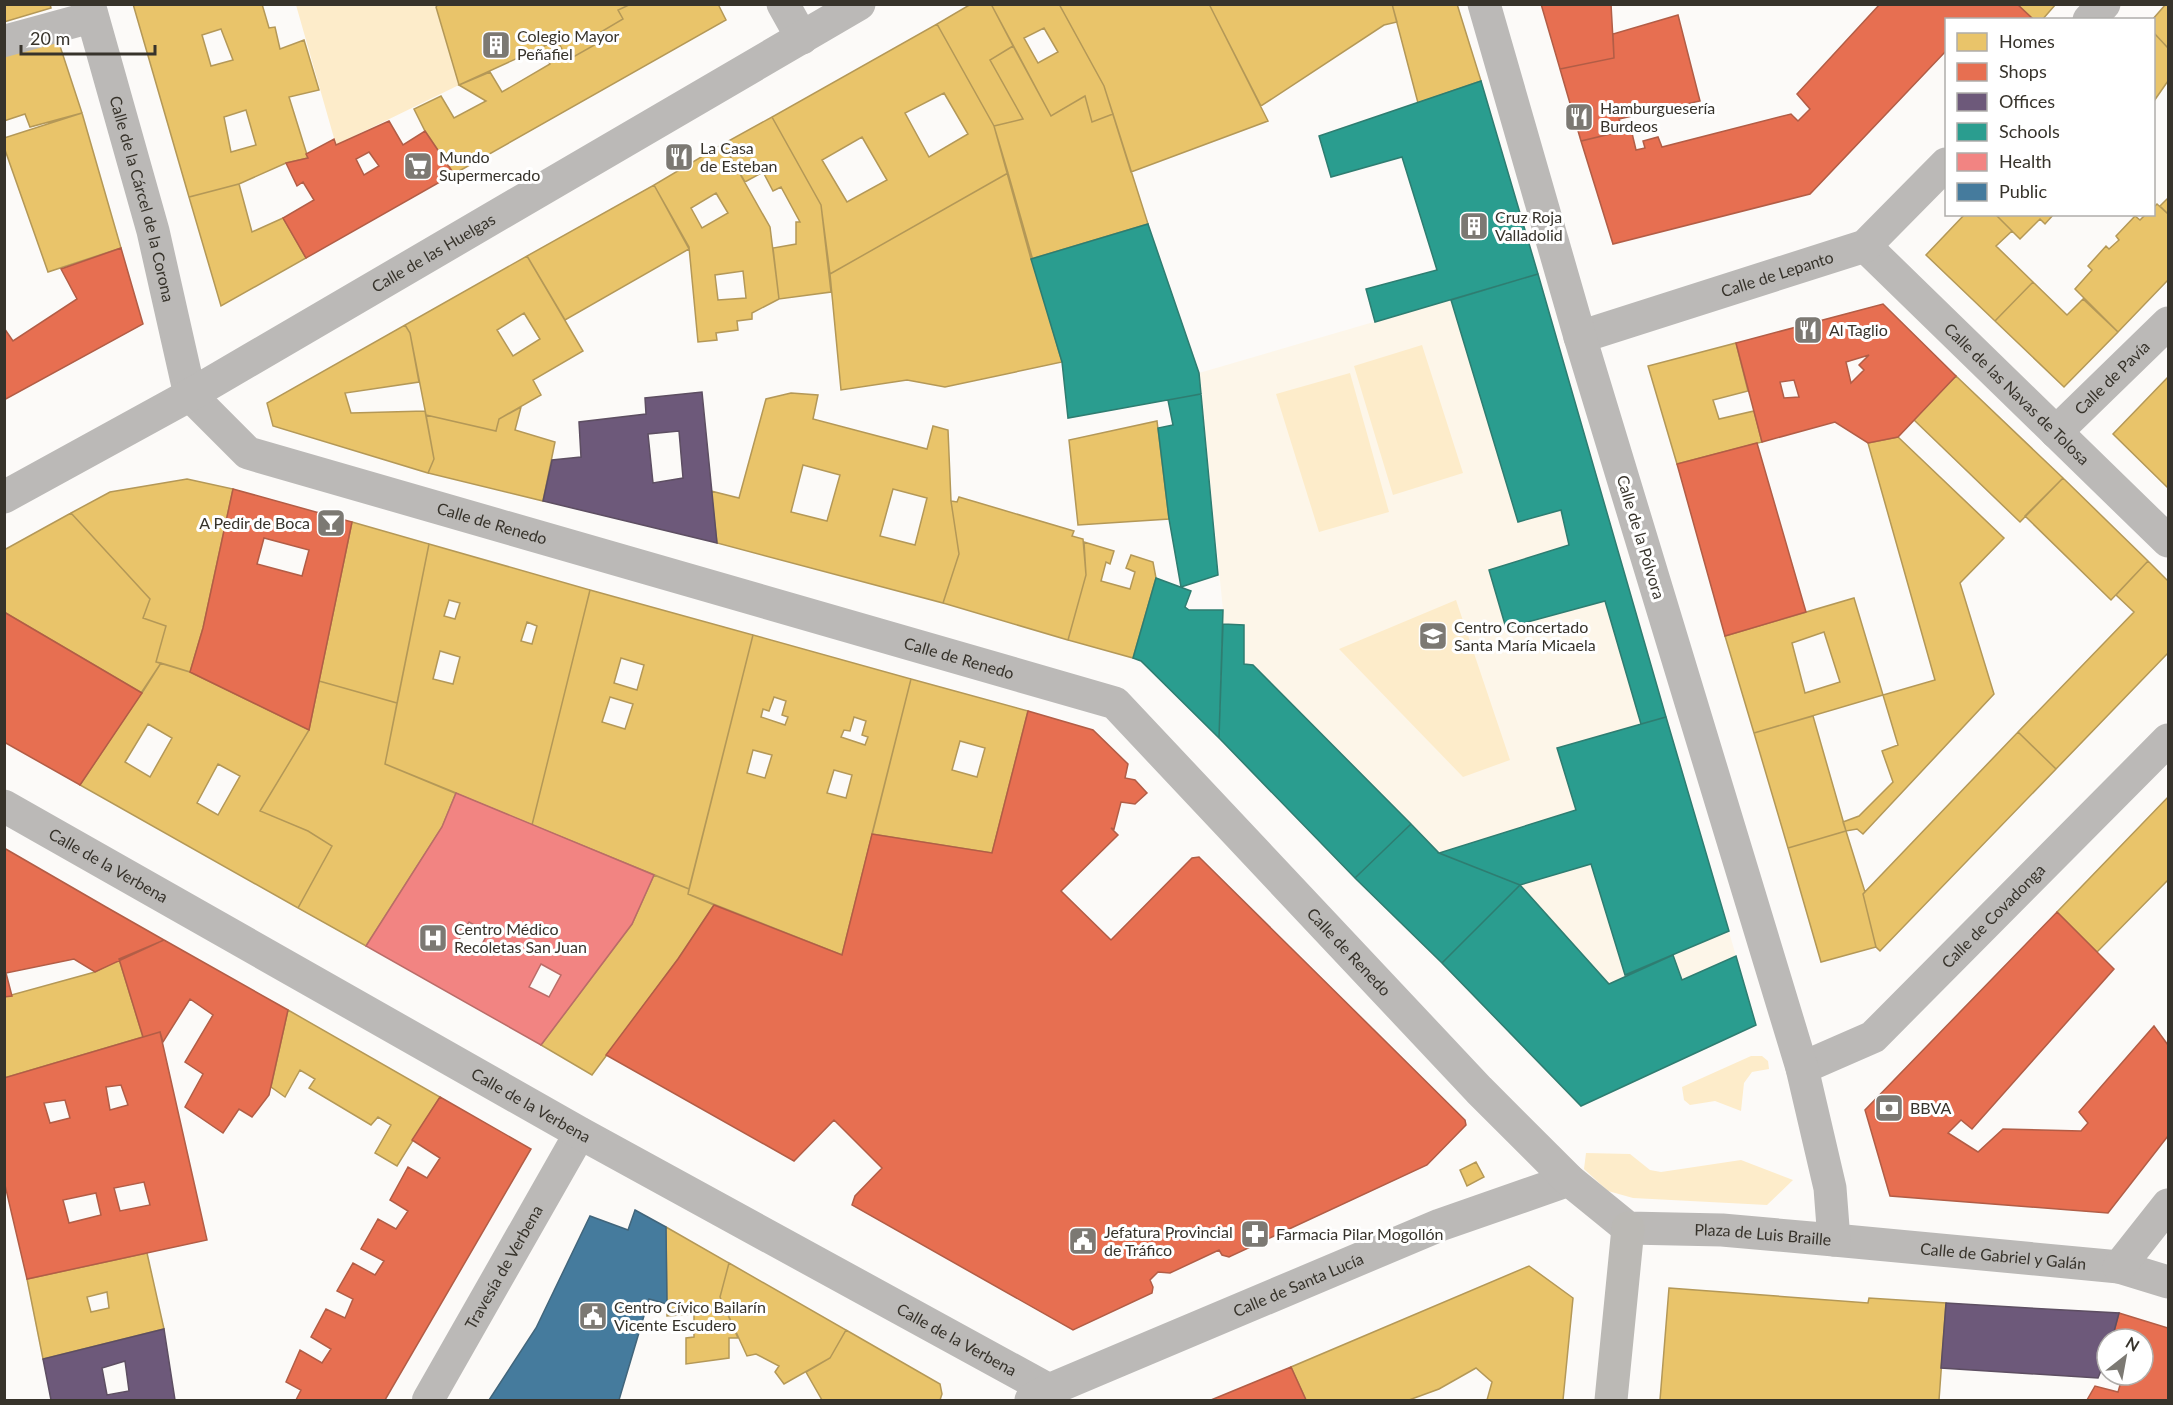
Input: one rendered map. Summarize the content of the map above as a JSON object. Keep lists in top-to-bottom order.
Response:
{
  "streets": {
    "street": [
      "Calle de la Cárcel de la Corona",
      "Calle de las Huelgas",
      "Calle de Lepanto",
      "Calle de Pavía",
      "Calle de las Navas de Tolosa",
      "Calle de Renedo",
      "Calle de la Pólvora",
      "Calle de la Verbena",
      "Calle de Covadonga",
      "Plaza de Luis Braille",
      "Calle de Gabriel y Galán",
      "Travesía de Verbena",
      "Calle de Santa Lucía"
    ]
  },
  "crossings": [
    ["Calle de la Cárcel de la Corona", "Calle de las Huelgas"],
    ["Calle de la Cárcel de la Corona", "Calle de Renedo"],
    ["Calle de las Huelgas", "Calle de Renedo"],
    ["Calle de Lepanto", "Calle de las Navas de Tolosa"],
    ["Calle de Lepanto", "Calle de la Pólvora"],
    ["Calle de Pavía", "Calle de las Navas de Tolosa"],
    ["Calle de Renedo", "Calle de Santa Lucía"],
    ["Calle de la Pólvora", "Calle de Covadonga"],
    ["Calle de la Pólvora", "Plaza de Luis Braille"],
    ["Calle de la Verbena", "Travesía de Verbena"],
    ["Calle de la Verbena", "Calle de Santa Lucía"],
    ["Calle de Covadonga", "Plaza de Luis Braille"],
    ["Plaza de Luis Braille", "Calle de Gabriel y Galán"]
  ],
  "places": {
    "building": ["Colegio Mayor Peñafiel", "Cruz Roja Valladolid"],
    "restaurant": ["Hamburguesería Burdeos", "La Casa de Esteban", "Al Taglio"],
    "supermarket": ["Mundo Supermercado"],
    "bar": ["A Pedir de Boca"],
    "school or university": ["Centro Concertado Santa María Micaela"],
    "hospital": ["Centro Médico Recoletas San Juan"],
    "bank": ["BBVA"],
    "pharmacy": ["Farmacia Pilar Mogollón"],
    "public building": ["Jefatura Provincial de Tráfico", "Centro Cívico Bailarín Vicente Escudero"]
  },
  "legend": [
    "Homes",
    "Shops",
    "Offices",
    "Schools",
    "Health",
    "Public"
  ],
  "scale_bar": "20 m",
  "north": "top right"
}
